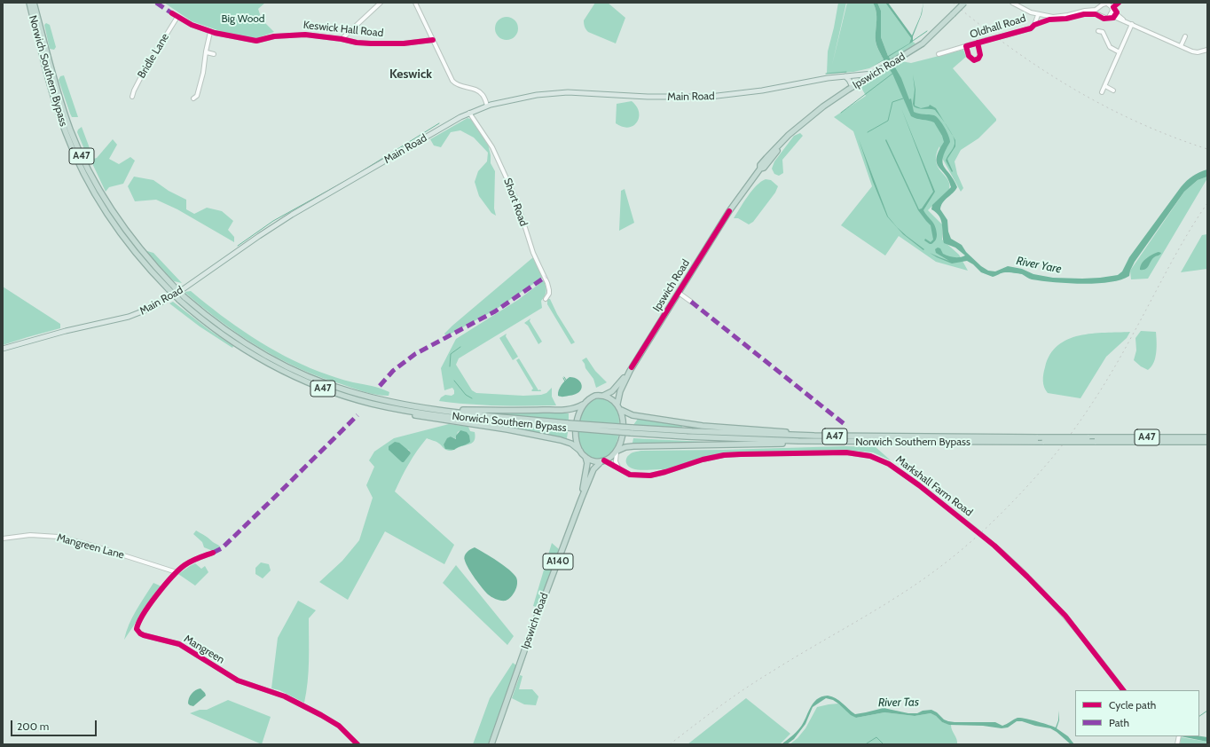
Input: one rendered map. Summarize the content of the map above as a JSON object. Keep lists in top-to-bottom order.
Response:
{
  "streets": {
    "highway": [
      "Norwich Southern Bypass",
      "Ipswich Road",
      "A47",
      "A140"
    ],
    "main road": ["Main Road"],
    "street": [
      "Oldhall Road",
      "Keswick Hall Road",
      "Bridle Lane",
      "Short Road",
      "Markshall Farm Road",
      "Mangreen Lane",
      "Mangreen"
    ]
  },
  "crossings": [
    ["Keswick Hall Road", "Bridle Lane"],
    ["Norwich Southern Bypass", "A47"],
    ["Ipswich Road", "Main Road"],
    ["Ipswich Road", "A47"],
    ["Ipswich Road", "Markshall Farm Road"],
    ["Main Road", "Short Road"],
    ["A47", "Markshall Farm Road"],
    ["Mangreen Lane", "Mangreen"]
  ],
  "districts": ["Keswick"],
  "water": ["River Yare", "River Tas"],
  "parks": ["Big Wood"],
  "legend": ["Cycle path", "Path"],
  "scale_bar": "200 m"
}
